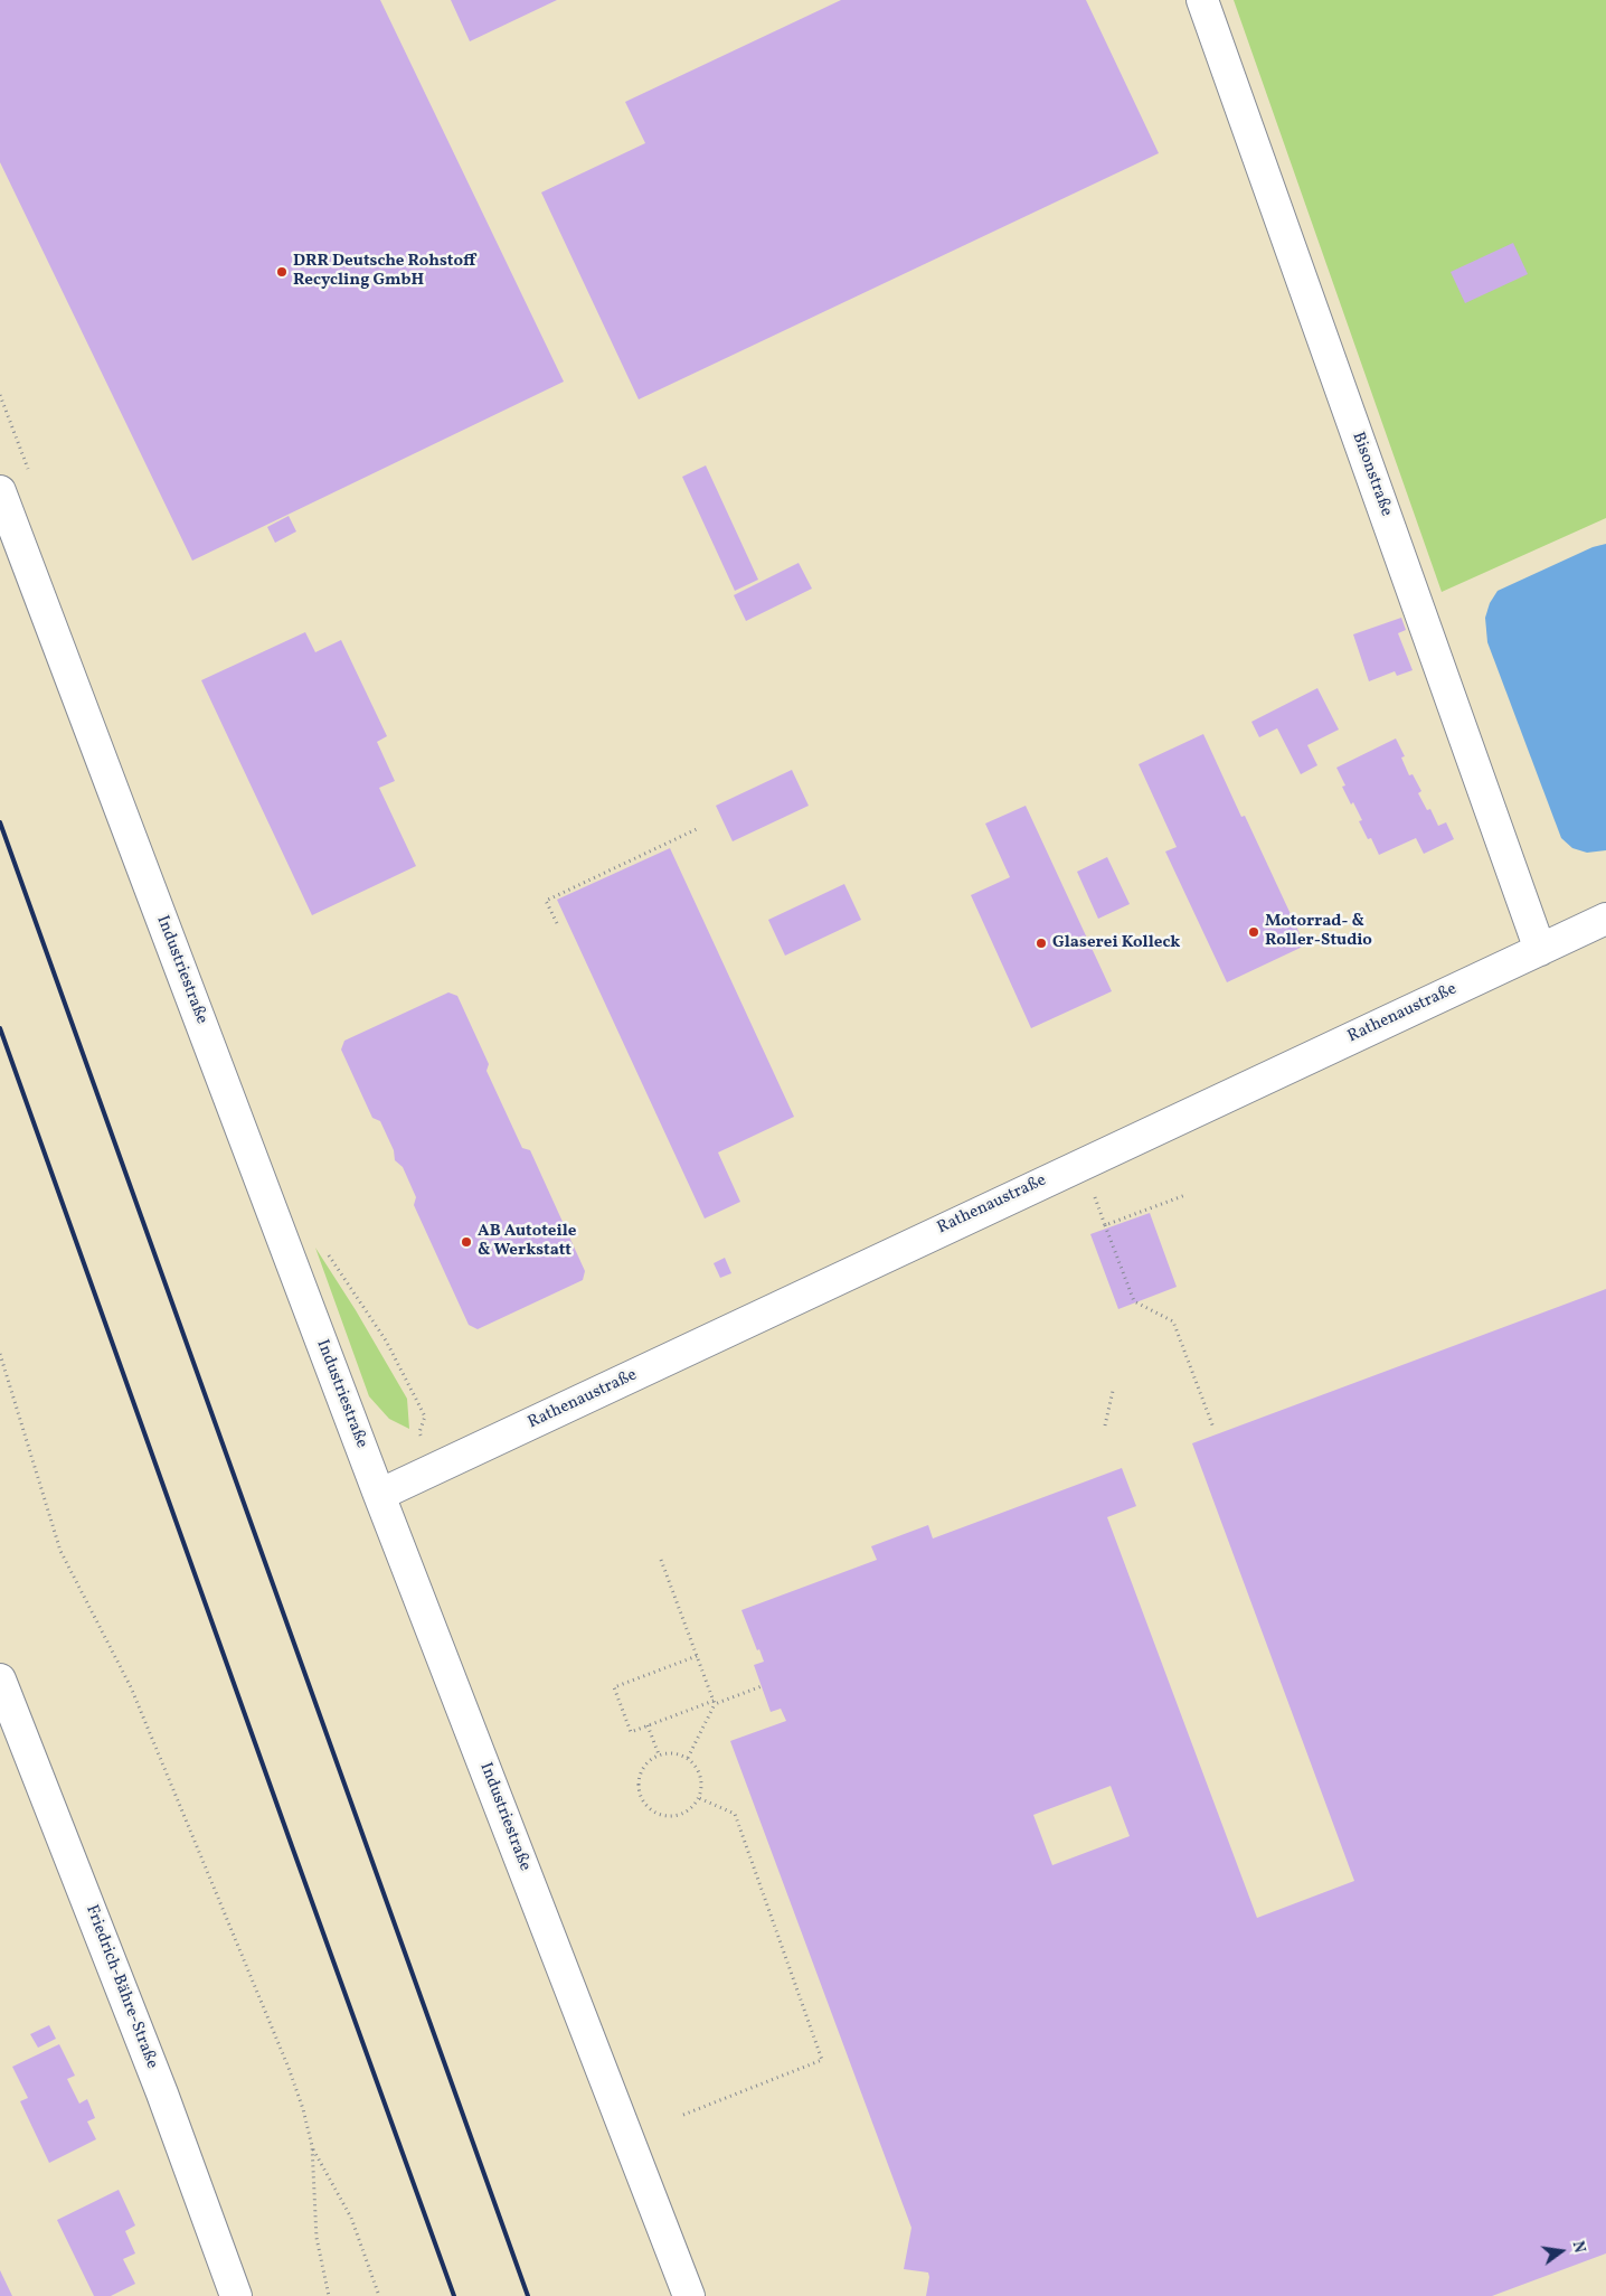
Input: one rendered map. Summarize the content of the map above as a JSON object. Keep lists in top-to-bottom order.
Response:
{
  "streets": {
    "street": [
      "Bisonstraße",
      "Industriestraße",
      "Rathenaustraße",
      "Friedrich-Bähre-Straße"
    ]
  },
  "crossings": [
    ["Bisonstraße", "Rathenaustraße"],
    ["Industriestraße", "Rathenaustraße"]
  ],
  "places": [
    "DRR Deutsche Rohstoff Recycling GmbH",
    "Motorrad- & Roller-Studio",
    "Glaserei Kolleck",
    "AB Autoteile & Werkstatt"
  ],
  "north": "right"
}
